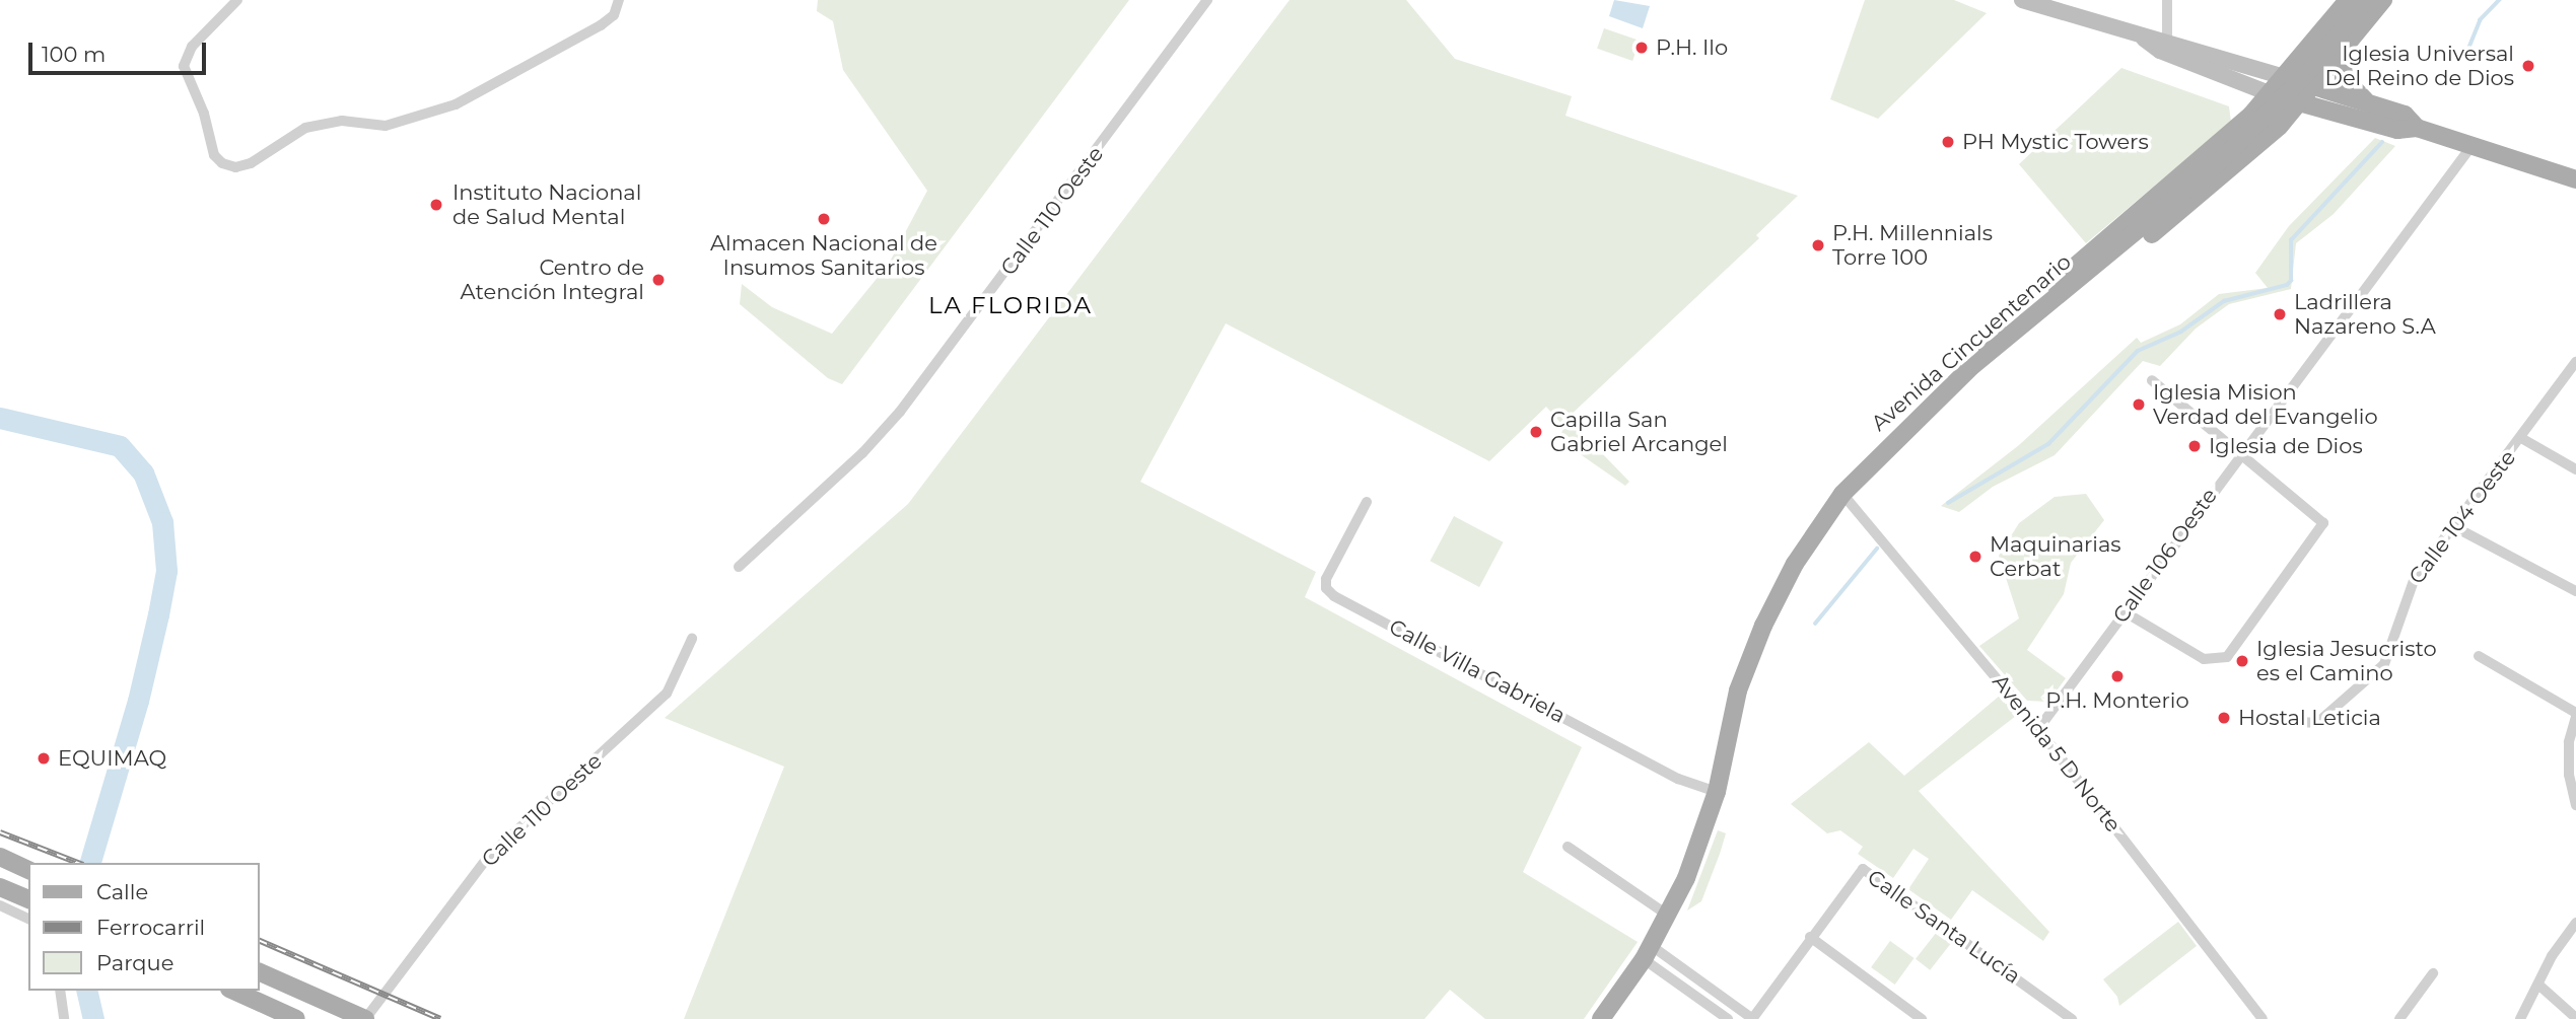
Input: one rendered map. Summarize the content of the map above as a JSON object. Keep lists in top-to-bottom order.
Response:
{
  "streets": {
    "main road": ["Avenida Cincuentenario"],
    "street": [
      "Calle 110 Oeste",
      "Calle 104 Oeste",
      "Calle 106 Oeste",
      "Calle Villa Gabriela",
      "Avenida 5 D Norte",
      "Calle Santa Lucía"
    ]
  },
  "crossings": [
    ["Avenida Cincuentenario", "Calle Villa Gabriela"],
    ["Avenida Cincuentenario", "Avenida 5 D Norte"],
    ["Calle 106 Oeste", "Avenida 5 D Norte"]
  ],
  "districts": ["LA FLORIDA"],
  "places": [
    "P.H. Ilo",
    "Iglesia Universal Del Reino de Dios",
    "PH Mystic Towers",
    "Instituto Nacional de Salud Mental",
    "Almacen Nacional de Insumos Sanitarios",
    "P.H. Millennials Torre 100",
    "Centro de Atención Integral",
    "Ladrillera Nazareno S.A",
    "Iglesia Mision Verdad del Evangelio",
    "Capilla San Gabriel Arcangel",
    "Iglesia de Dios",
    "Maquinarias Cerbat",
    "Iglesia Jesucristo es el Camino",
    "P.H. Monterio",
    "Hostal Leticia",
    "EQUIMAQ"
  ],
  "legend": ["Calle", "Ferrocarril", "Parque"],
  "scale_bar": "100 m"
}
